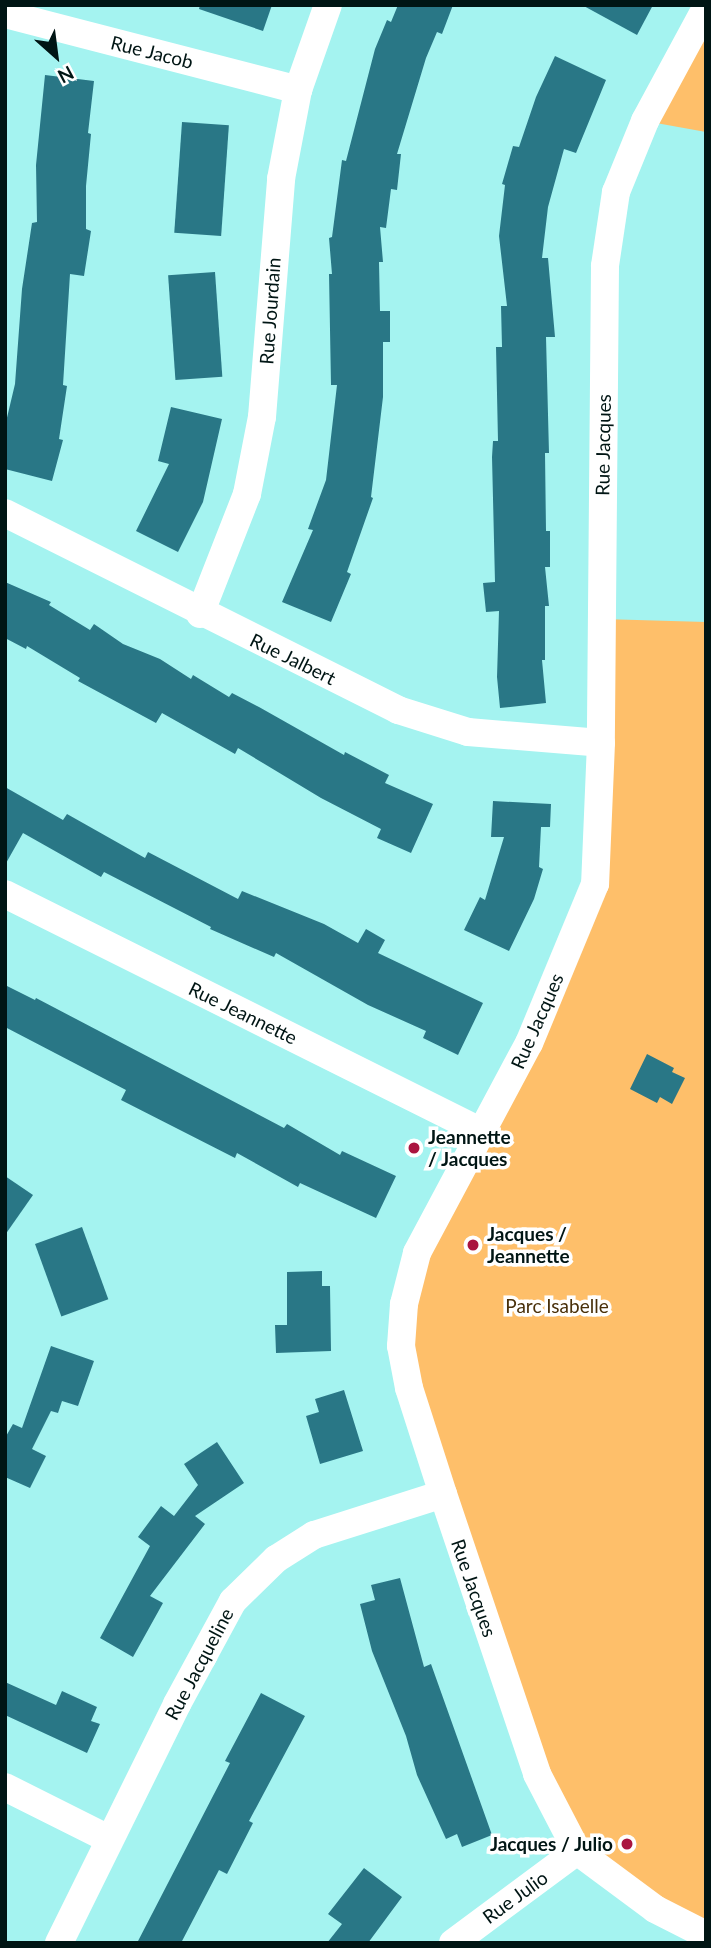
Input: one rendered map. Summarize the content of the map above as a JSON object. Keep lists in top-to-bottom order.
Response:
{
  "streets": {
    "street": [
      "Rue Jacob",
      "Rue Jourdain",
      "Rue Jacques",
      "Rue Jalbert",
      "Rue Jeannette",
      "Rue Jacqueline",
      "Rue Julio"
    ]
  },
  "crossings": [
    ["Rue Jacob", "Rue Jourdain"],
    ["Rue Jourdain", "Rue Jalbert"],
    ["Rue Jacques", "Rue Jalbert"],
    ["Rue Jacques", "Rue Jeannette"],
    ["Rue Jacques", "Rue Jacqueline"],
    ["Rue Jacques", "Rue Julio"]
  ],
  "parks": ["Parc Isabelle"],
  "places": ["Jeannette / Jacques", "Jacques / Jeannette", "Jacques / Julio"],
  "north": "bottom right"
}
